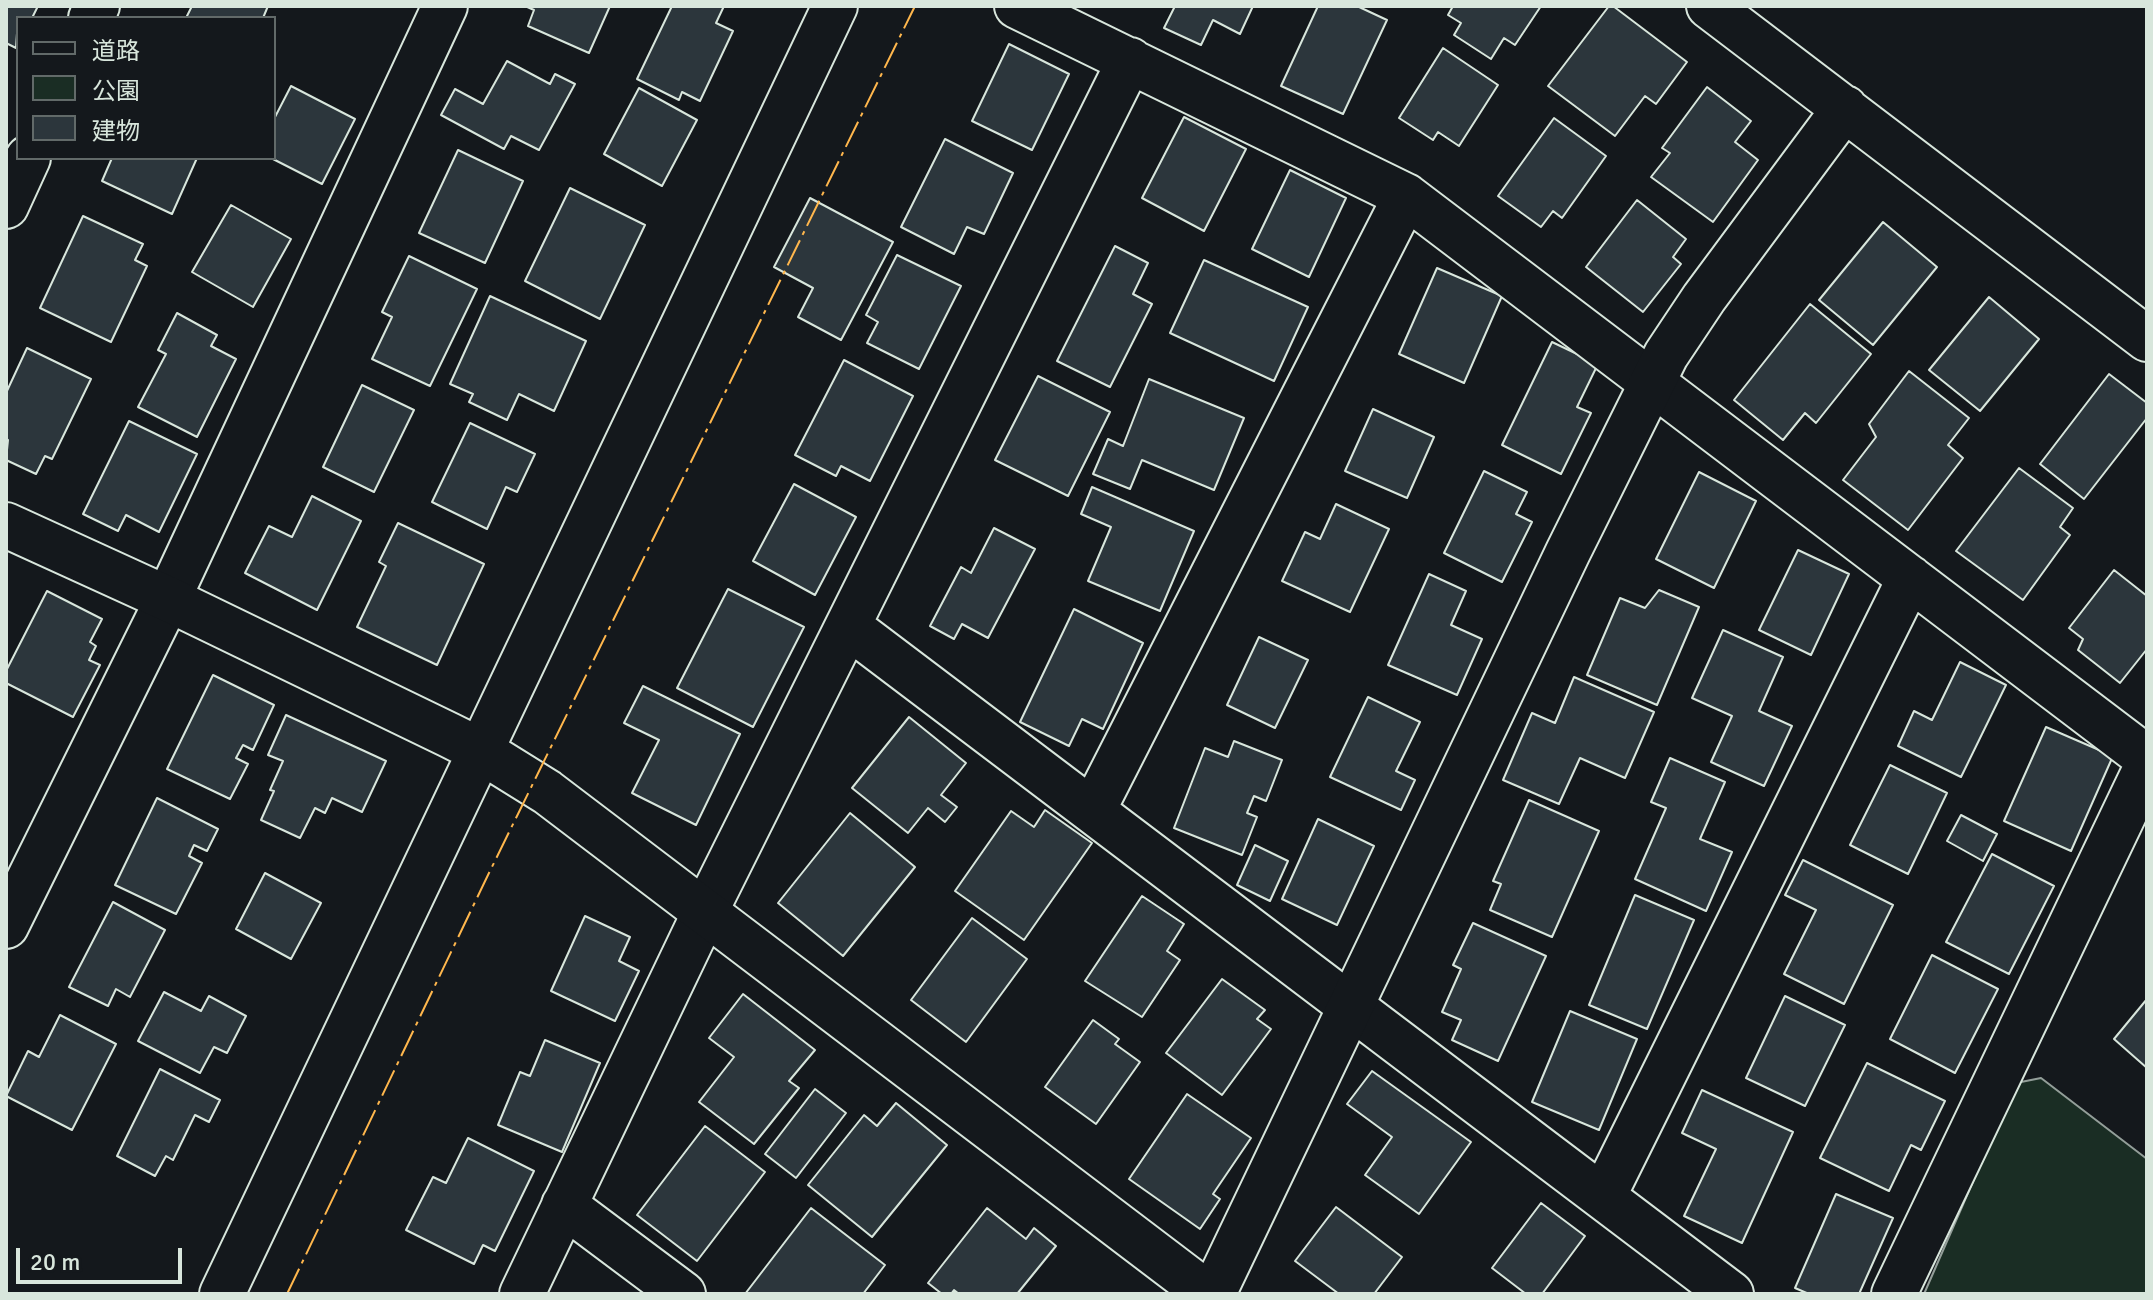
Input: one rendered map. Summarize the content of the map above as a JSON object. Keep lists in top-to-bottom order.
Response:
{
  "legend": ["道路", "公園", "建物"],
  "scale_bar": "20 m"
}
